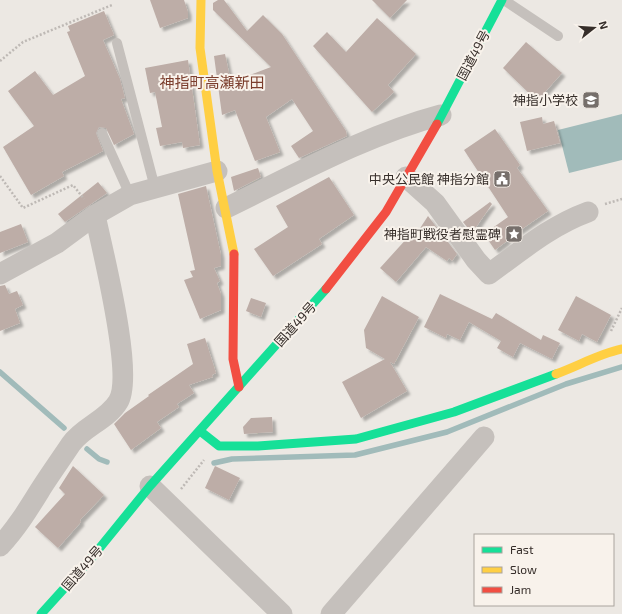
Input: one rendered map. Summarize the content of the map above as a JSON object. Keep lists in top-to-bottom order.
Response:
{
  "streets": {
    "main road": ["国道49号"]
  },
  "districts": ["神指町高瀬新田"],
  "places": {
    "school or university": ["神指小学校"],
    "public building": ["中央公民館 神指分館"],
    "place": ["神指町戦役者慰霊碑"]
  },
  "legend": ["Fast", "Slow", "Jam"],
  "north": "right"
}
